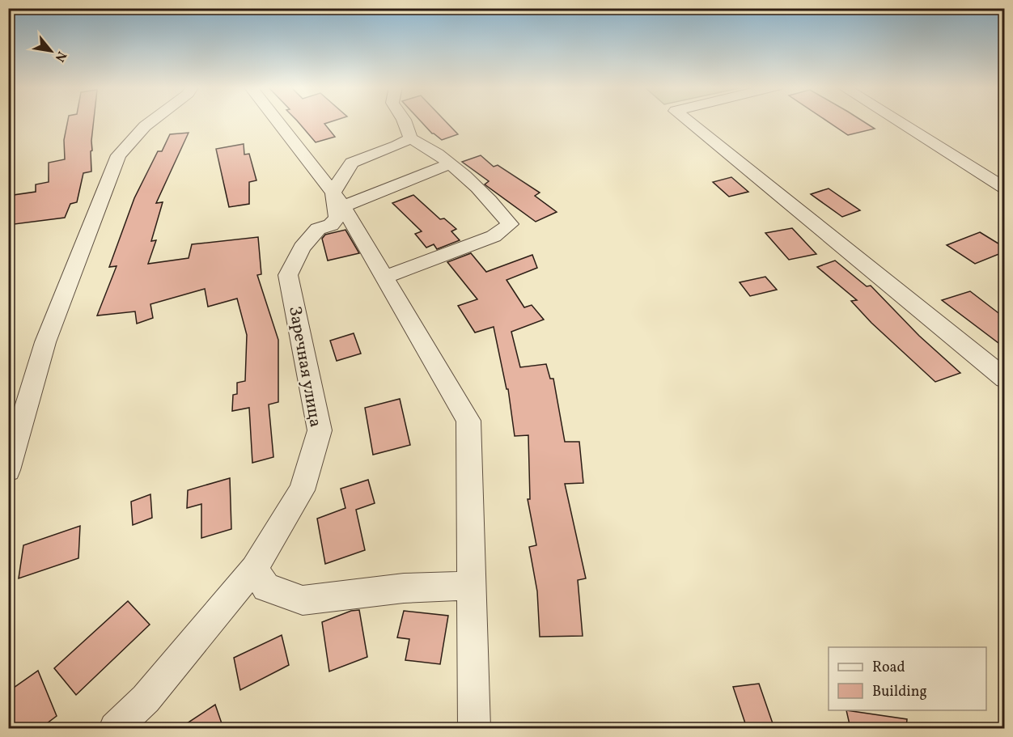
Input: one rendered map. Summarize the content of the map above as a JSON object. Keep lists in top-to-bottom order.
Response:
{
  "streets": {
    "street": ["Заречная улица"]
  },
  "legend": ["Road", "Building"],
  "north": "bottom right"
}
